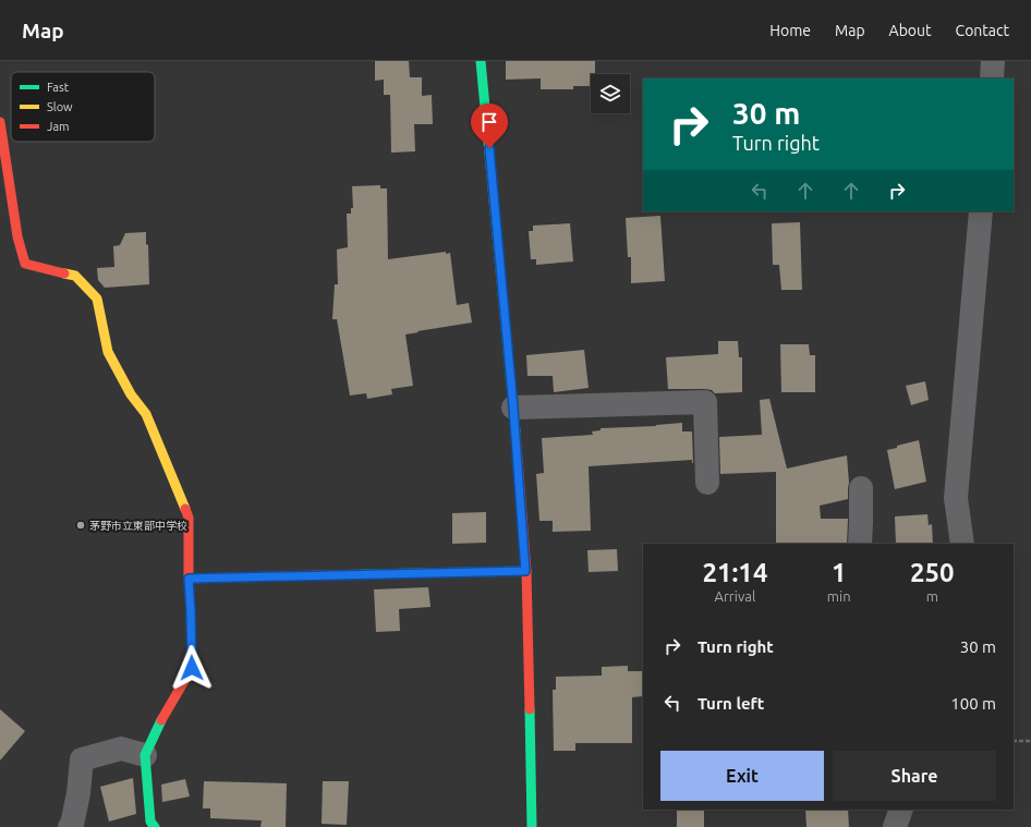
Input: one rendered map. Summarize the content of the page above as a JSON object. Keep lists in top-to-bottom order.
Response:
{
  "places": ["茅野市立東部中学校"],
  "legend": ["Fast", "Slow", "Jam"],
  "page": {
    "header": "Map",
    "nav": [
      "Home",
      "Map",
      "About",
      "Contact"
    ],
    "turn": ["30 m", "Turn right"],
    "eta": [
      "21:14",
      "Arrival",
      "1",
      "min",
      "250",
      "m"
    ],
    "list": [
      {
        "name": "Turn right",
        "value": "30 m"
      },
      {
        "name": "Turn left",
        "value": "100 m"
      }
    ],
    "buttons": ["Exit", "Share"]
  }
}
